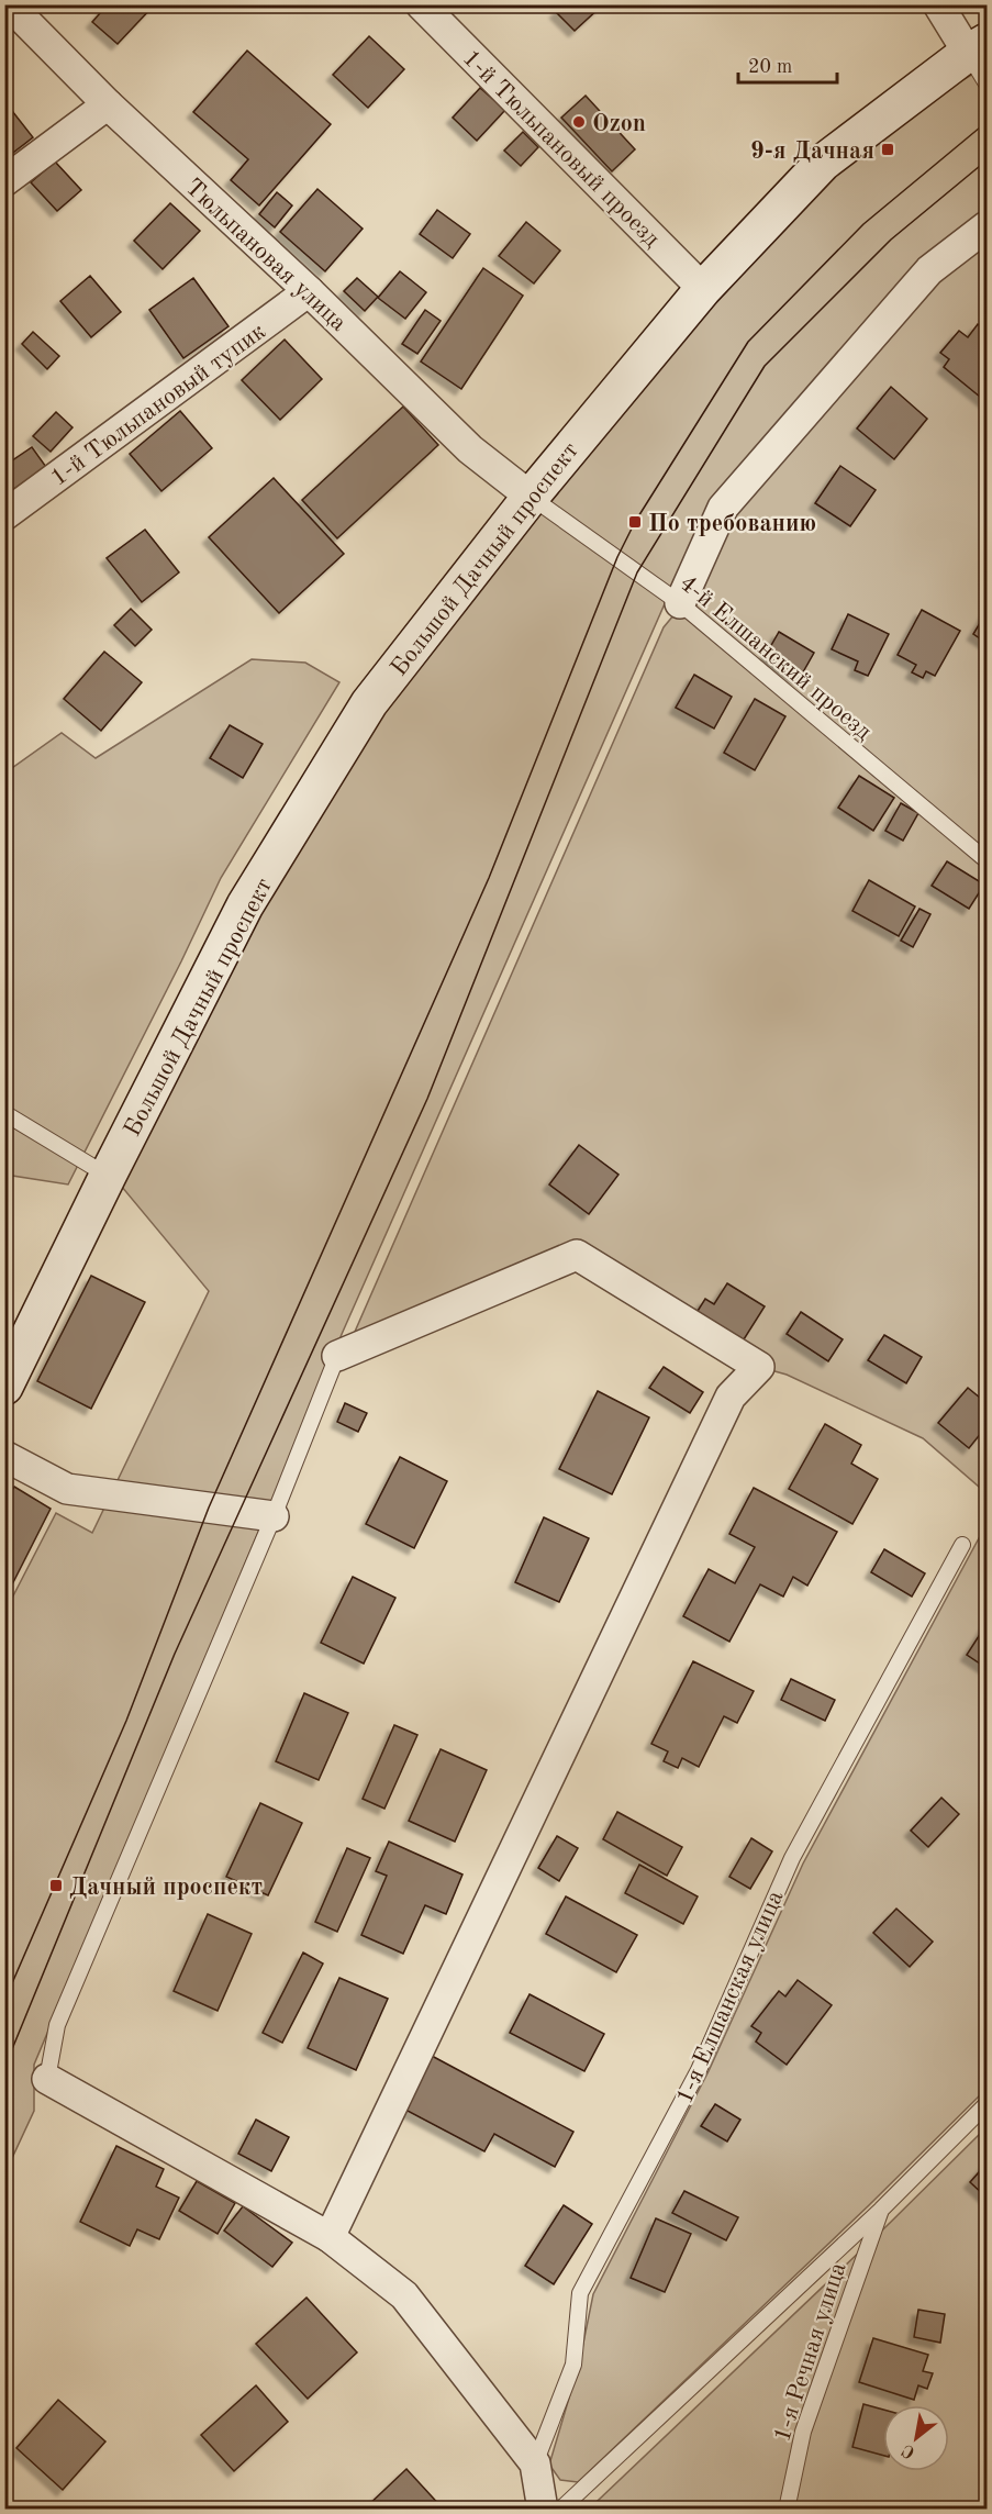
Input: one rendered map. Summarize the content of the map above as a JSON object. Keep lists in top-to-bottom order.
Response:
{
  "streets": {
    "main road": ["Большой Дачный проспект"],
    "street": ["1-й Тюльпановый проезд", "Тюльпановая улица", "1-й Тюльпановый тупик"],
    "lane": ["4-й Елшанский проезд", "1-я Елшанская улица", "1-я Речная улица"]
  },
  "crossings": [
    ["1-й Тюльпановый проезд", "Большой Дачный проспект"],
    ["Тюльпановая улица", "1-й Тюльпановый тупик"],
    ["Тюльпановая улица", "Большой Дачный проспект"],
    ["Тюльпановая улица", "4-й Елшанский проезд"],
    ["Большой Дачный проспект", "4-й Елшанский проезд"]
  ],
  "places": {
    "other": ["Ozon"],
    "transit": ["9-я Дачная", "По требованию", "Дачный проспект"]
  },
  "scale_bar": "20 m",
  "north": "bottom left"
}
